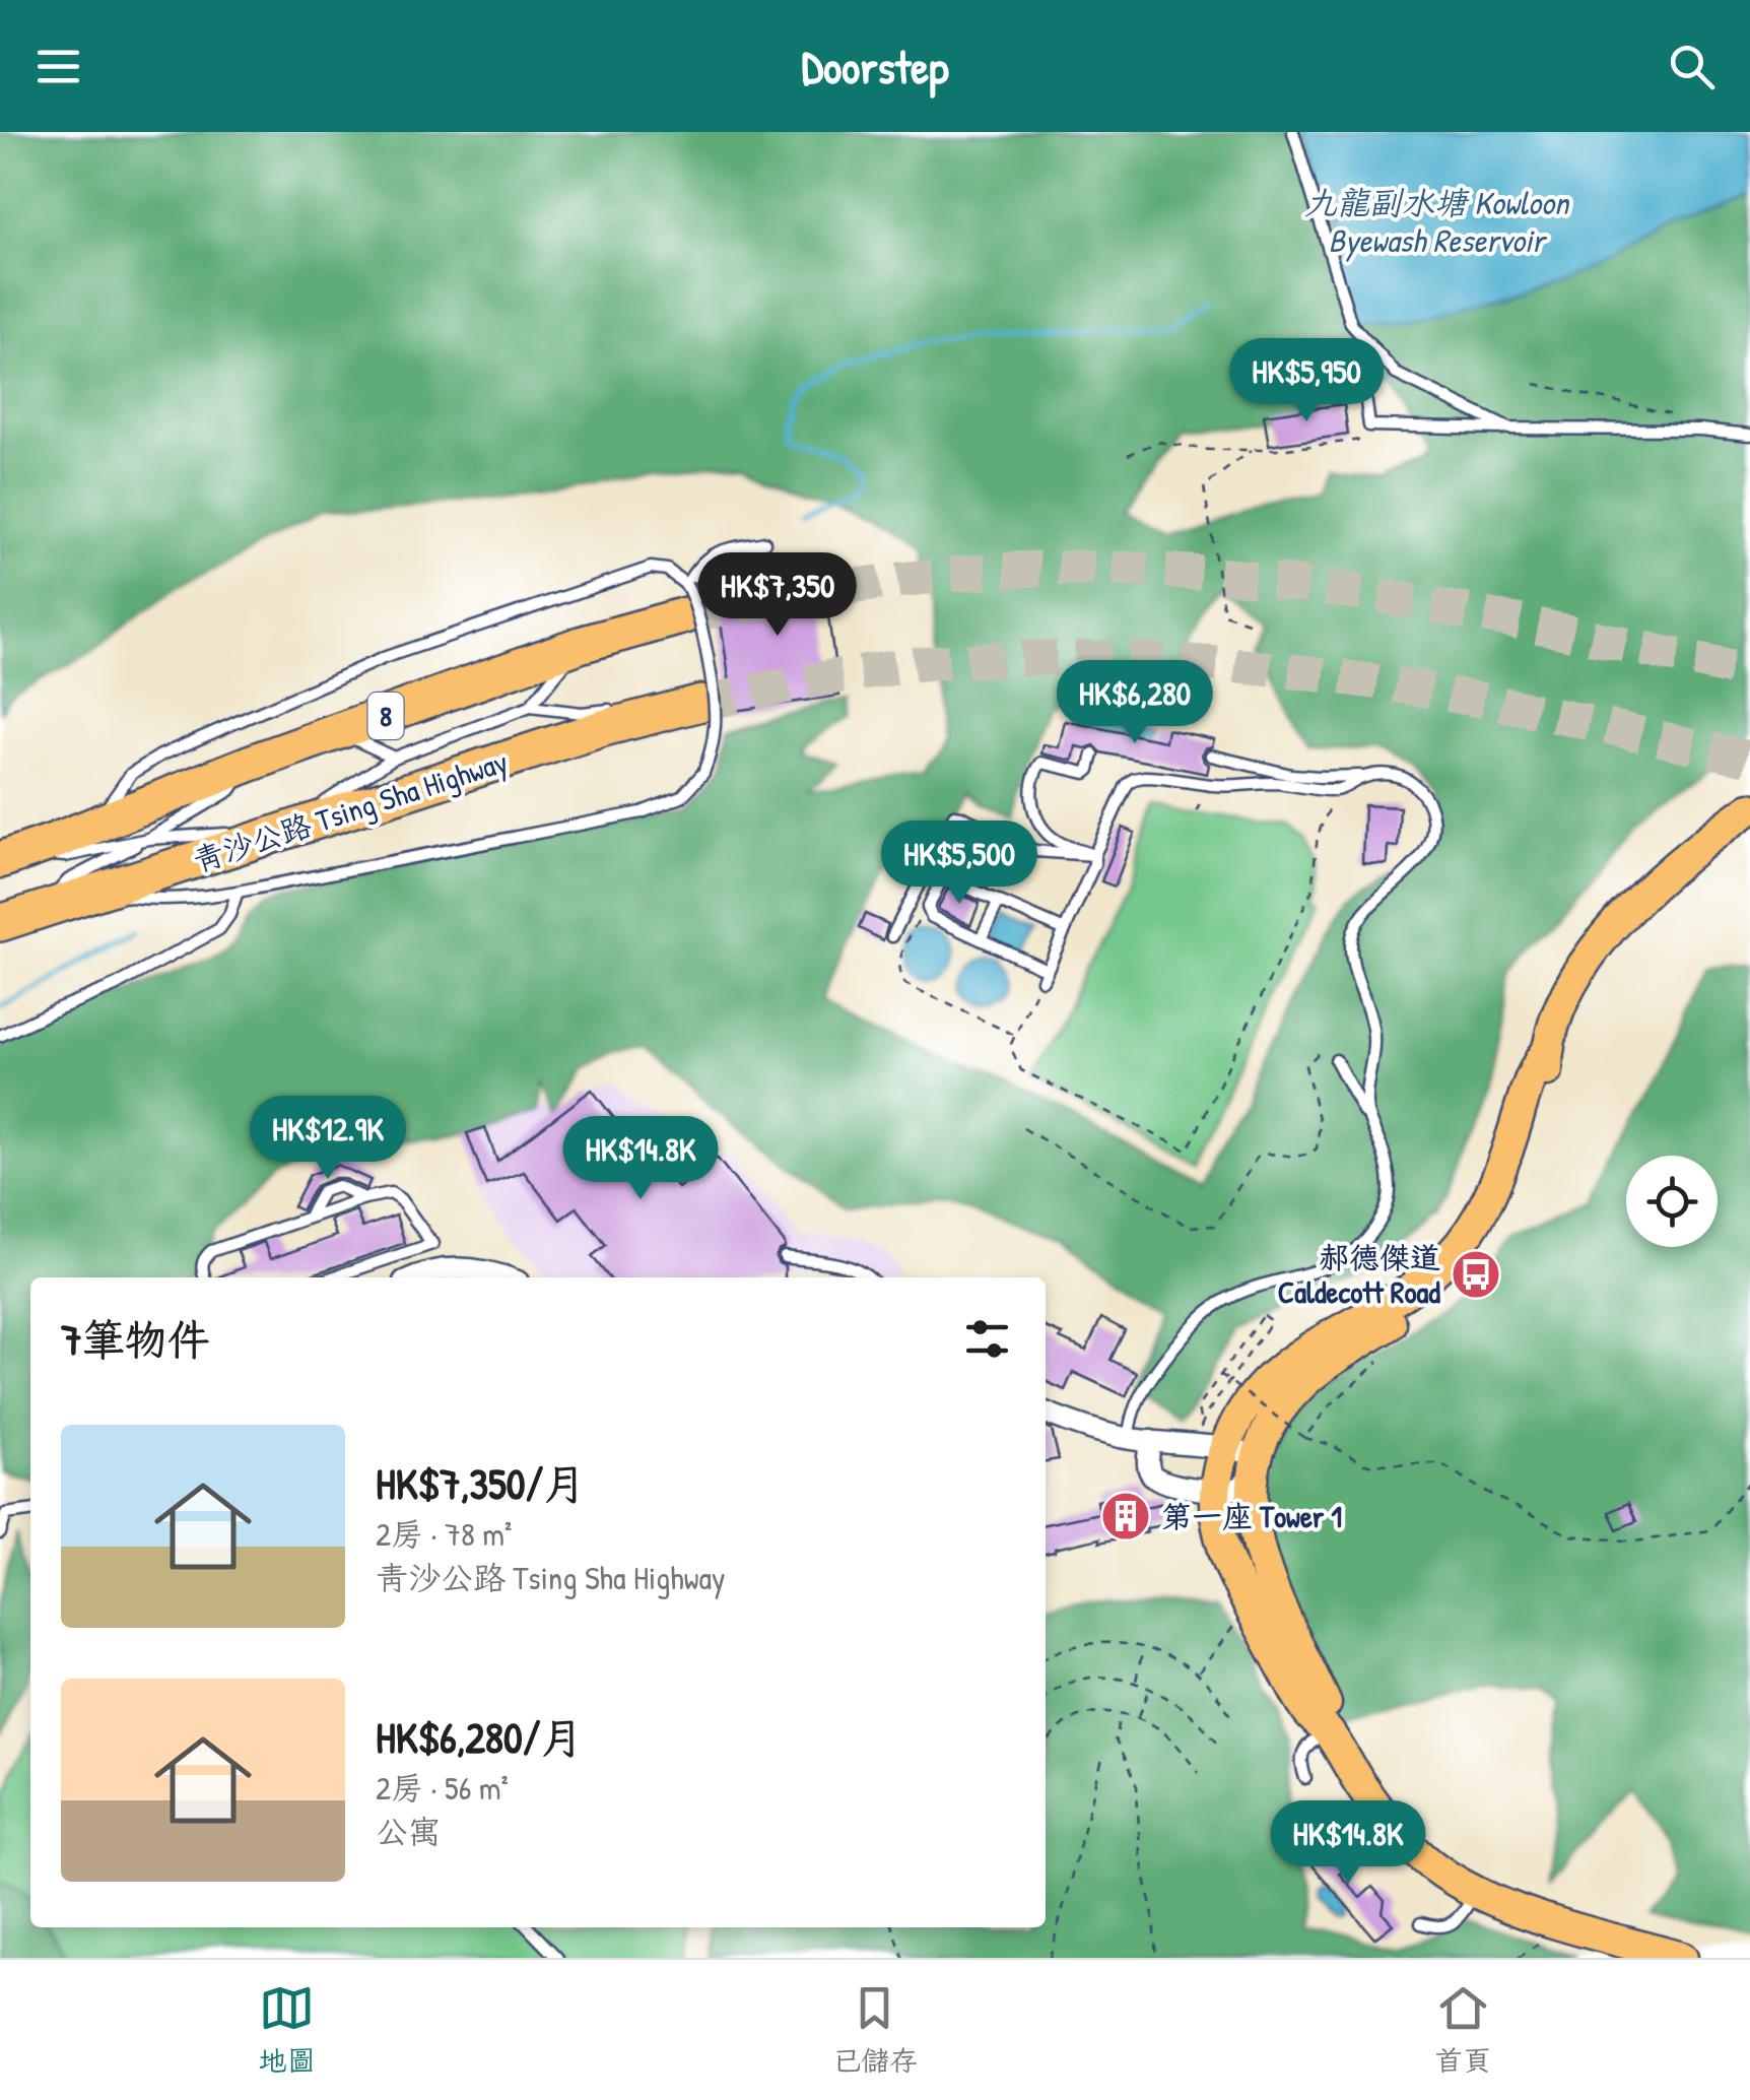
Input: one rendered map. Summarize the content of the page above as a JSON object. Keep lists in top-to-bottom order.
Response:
{
  "streets": {
    "highway": ["8", "青沙公路 Tsing Sha Highway"]
  },
  "water": ["九龍副水塘 Kowloon Byewash Reservoir"],
  "places": {
    "bus stop": ["郝德傑道 Caldecott Road"],
    "building": ["第一座 Tower 1"]
  },
  "page": {
    "header": "Doorstep",
    "price": [
      "HK$5,950",
      "HK$7,350",
      "HK$6,280",
      "HK$5,500",
      "HK$12.9K",
      "HK$14.8K",
      "HK$14.8K"
    ],
    "heading": "7筆物件",
    "list": [
      {
        "name": "HK$7,350/月",
        "note": "2房 · 78 m² · 青沙公路 Tsing Sha Highway"
      },
      {
        "name": "HK$6,280/月",
        "note": "2房 · 56 m² · 公寓"
      }
    ],
    "tabs": ["地圖", "已儲存", "首頁"]
  }
}
